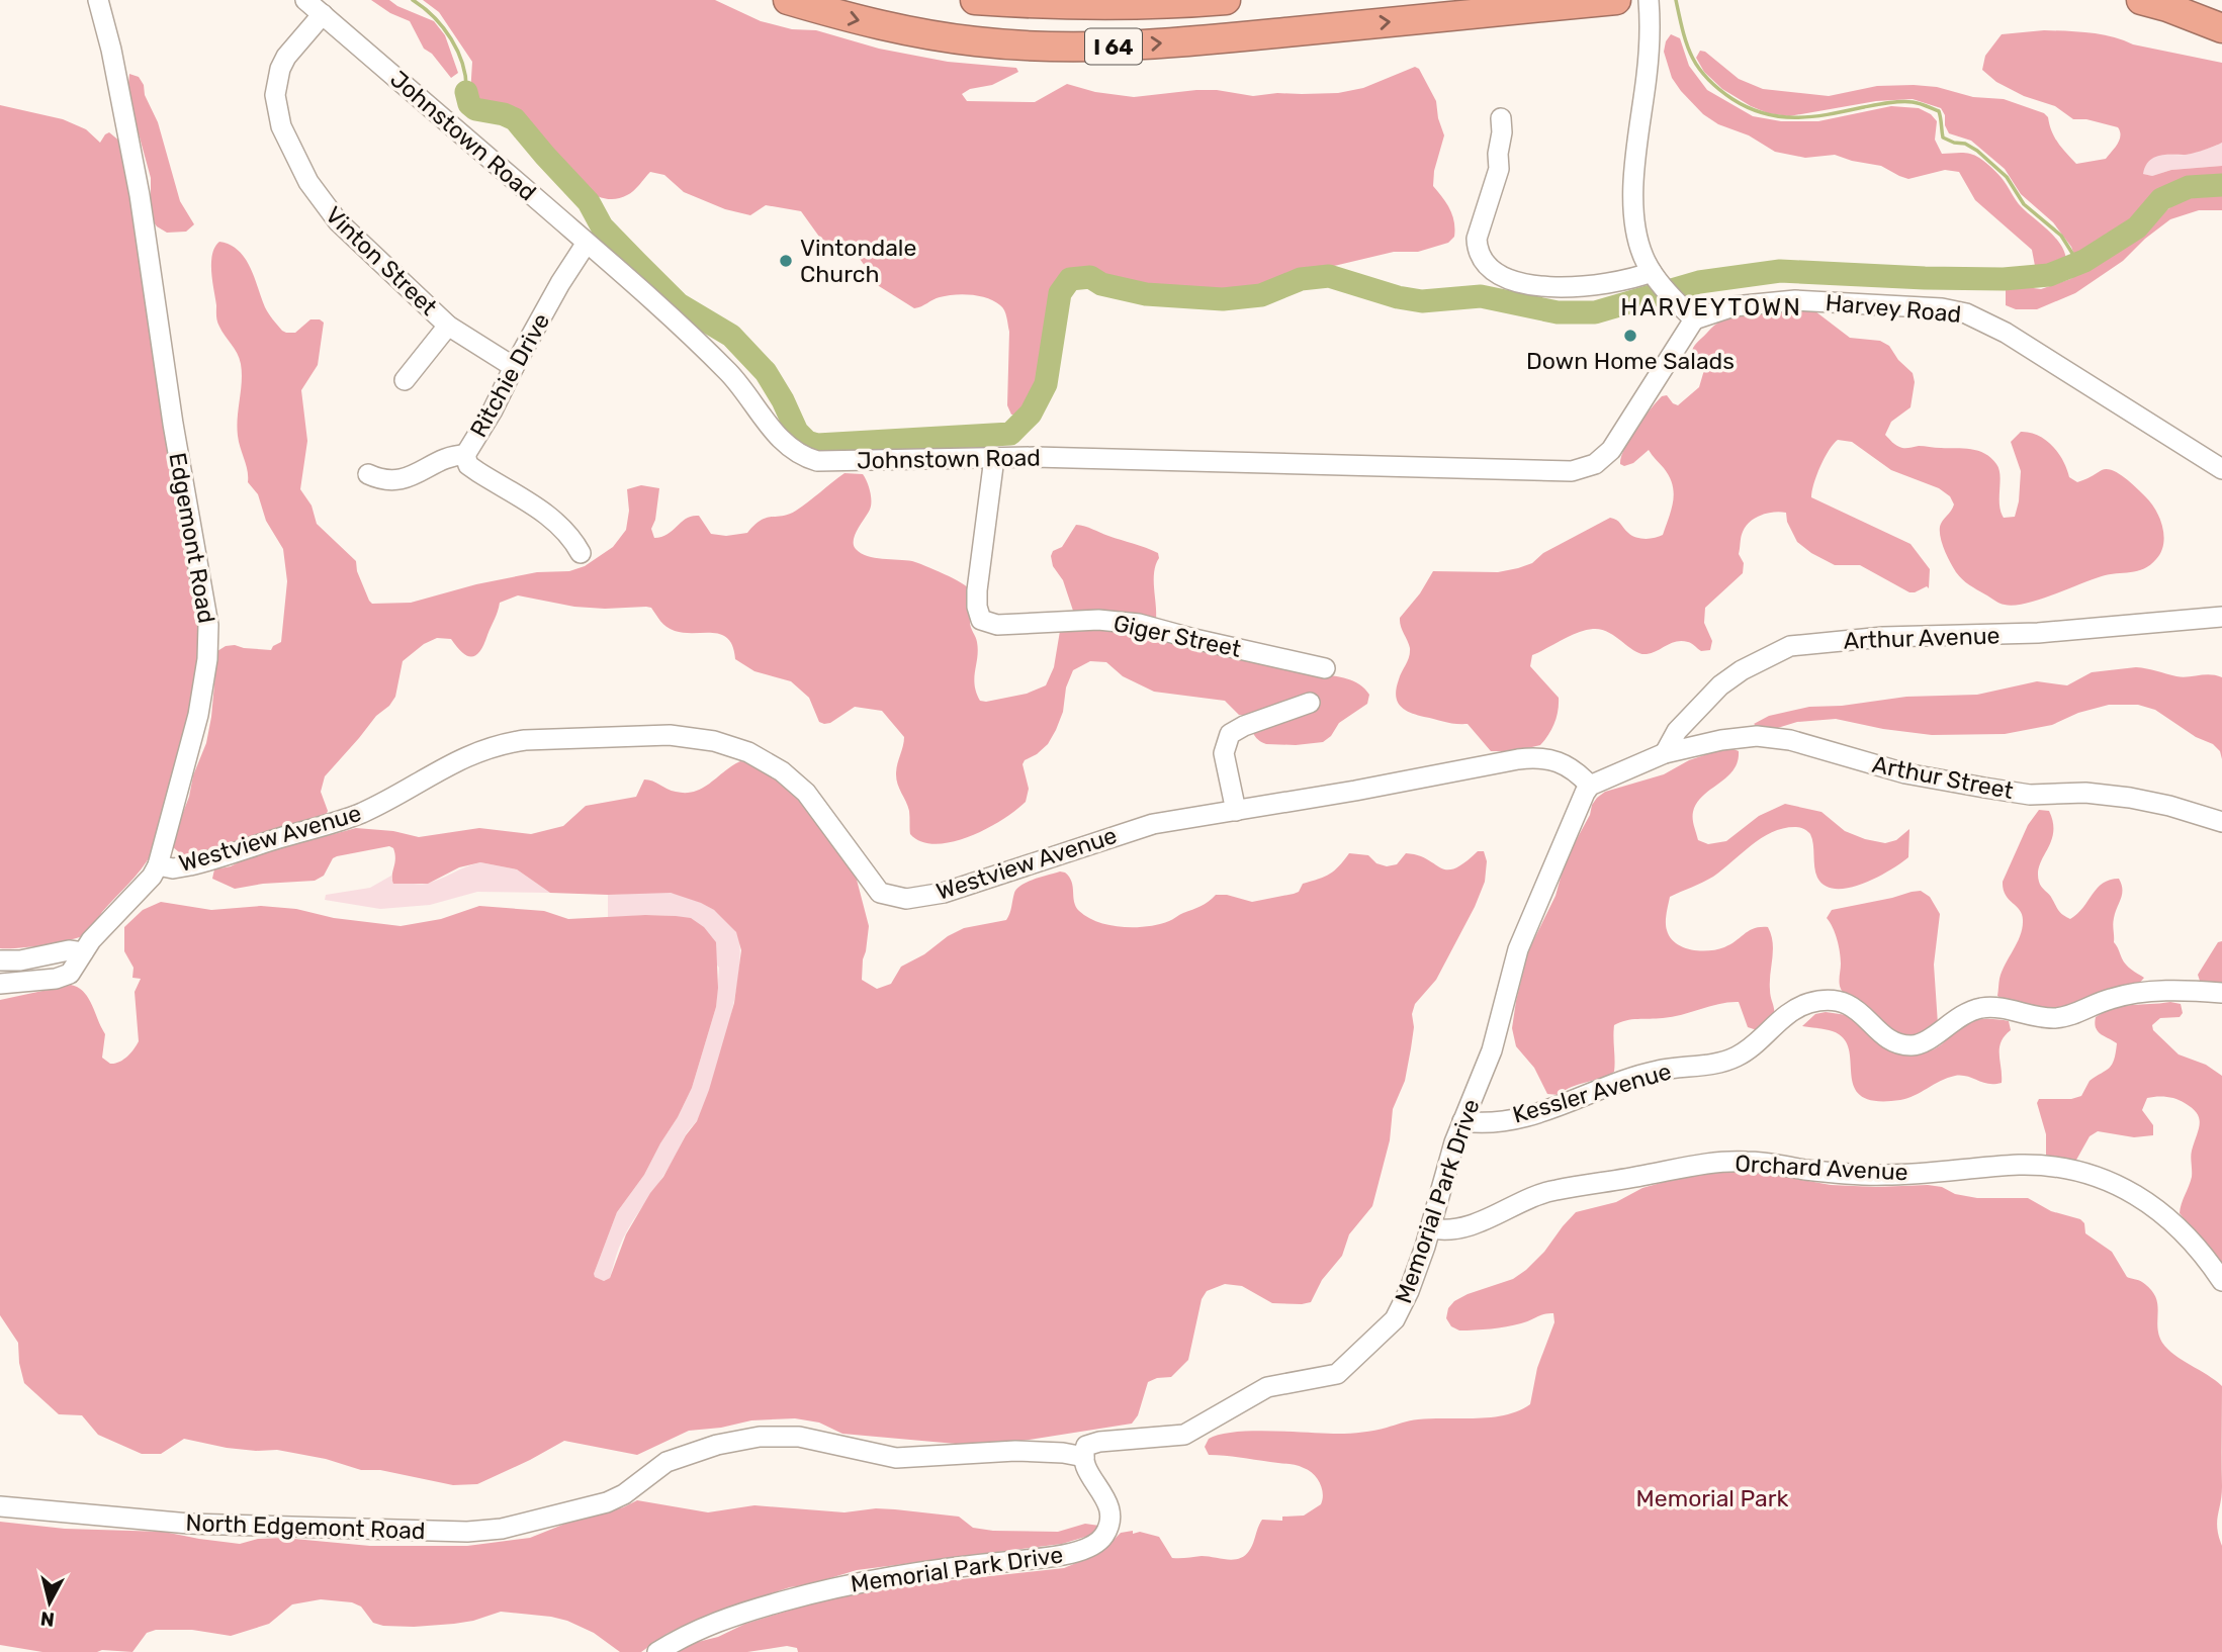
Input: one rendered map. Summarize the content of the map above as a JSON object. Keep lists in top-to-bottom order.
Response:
{
  "streets": {
    "highway": ["I 64"],
    "street": [
      "Johnstown Road",
      "Vinton Street",
      "Harvey Road",
      "Ritchie Drive",
      "Edgemont Road",
      "Giger Street",
      "Arthur Avenue",
      "Arthur Street",
      "Westview Avenue",
      "Kessler Avenue",
      "Orchard Avenue",
      "Memorial Park Drive",
      "North Edgemont Road"
    ]
  },
  "crossings": [
    ["Johnstown Road", "Vinton Street"],
    ["Johnstown Road", "Harvey Road"],
    ["Johnstown Road", "Ritchie Drive"],
    ["Johnstown Road", "Giger Street"],
    ["Vinton Street", "Ritchie Drive"],
    ["Edgemont Road", "Westview Avenue"],
    ["Arthur Avenue", "Arthur Street"],
    ["Westview Avenue", "Memorial Park Drive"],
    ["Kessler Avenue", "Memorial Park Drive"],
    ["Orchard Avenue", "Memorial Park Drive"],
    ["Memorial Park Drive", "North Edgemont Road"]
  ],
  "districts": ["HARVEYTOWN"],
  "parks": ["Memorial Park"],
  "places": ["Vintondale Church", "Down Home Salads"],
  "north": "bottom"
}
